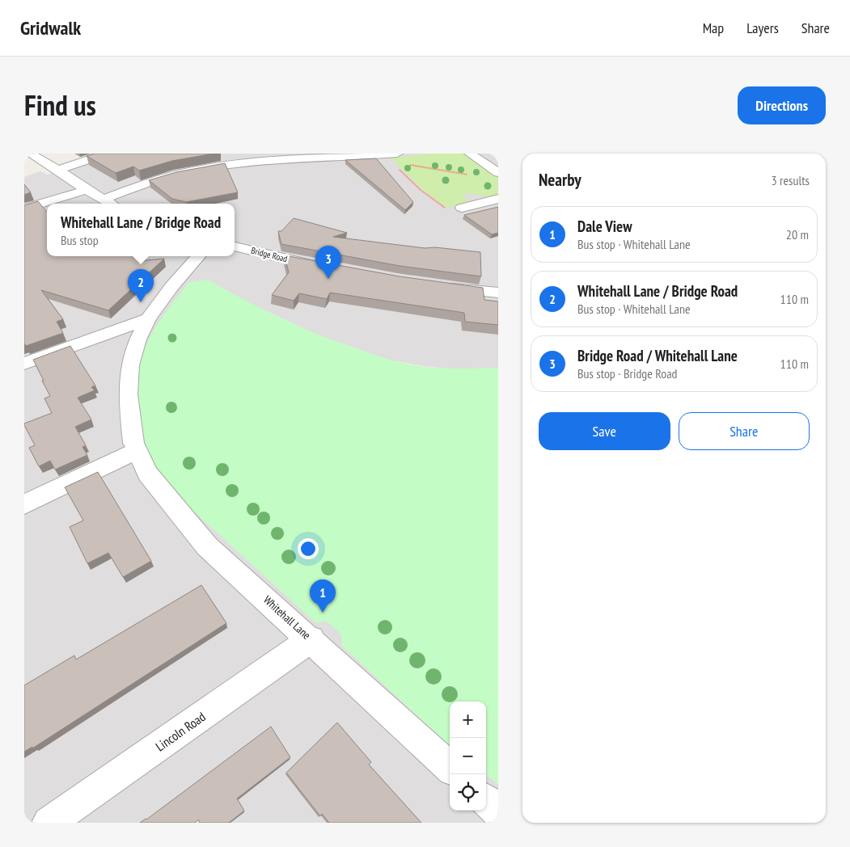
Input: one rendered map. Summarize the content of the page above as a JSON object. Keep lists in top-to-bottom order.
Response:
{
  "streets": {
    "street": ["Bridge Road", "Whitehall Lane", "Lincoln Road"]
  },
  "crossings": [
    ["Whitehall Lane", "Lincoln Road"]
  ],
  "page": {
    "header": "Gridwalk",
    "nav": ["Map", "Layers", "Share"],
    "title": "Find us",
    "buttons": [
      "Directions",
      ["Save", "Share"]
    ],
    "heading": ["Nearby", "3 results"],
    "popup": ["Whitehall Lane / Bridge Road", "Bus stop"],
    "list": [
      {
        "mark": "1",
        "name": "Dale View",
        "note": "Bus stop · Whitehall Lane",
        "value": "20 m"
      },
      {
        "mark": "2",
        "name": "Whitehall Lane / Bridge Road",
        "note": "Bus stop · Whitehall Lane",
        "value": "110 m"
      },
      {
        "mark": "3",
        "name": "Bridge Road / Whitehall Lane",
        "note": "Bus stop · Bridge Road",
        "value": "110 m"
      }
    ],
    "pins": ["3", "2", "1"],
    "map_buttons": ["+", "−"]
  }
}
